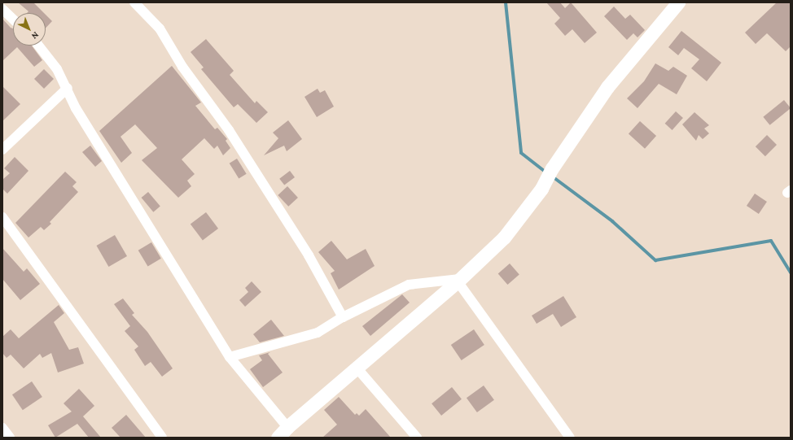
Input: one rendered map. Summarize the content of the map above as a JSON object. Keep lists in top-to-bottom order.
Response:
{
  "north": "bottom right"
}
